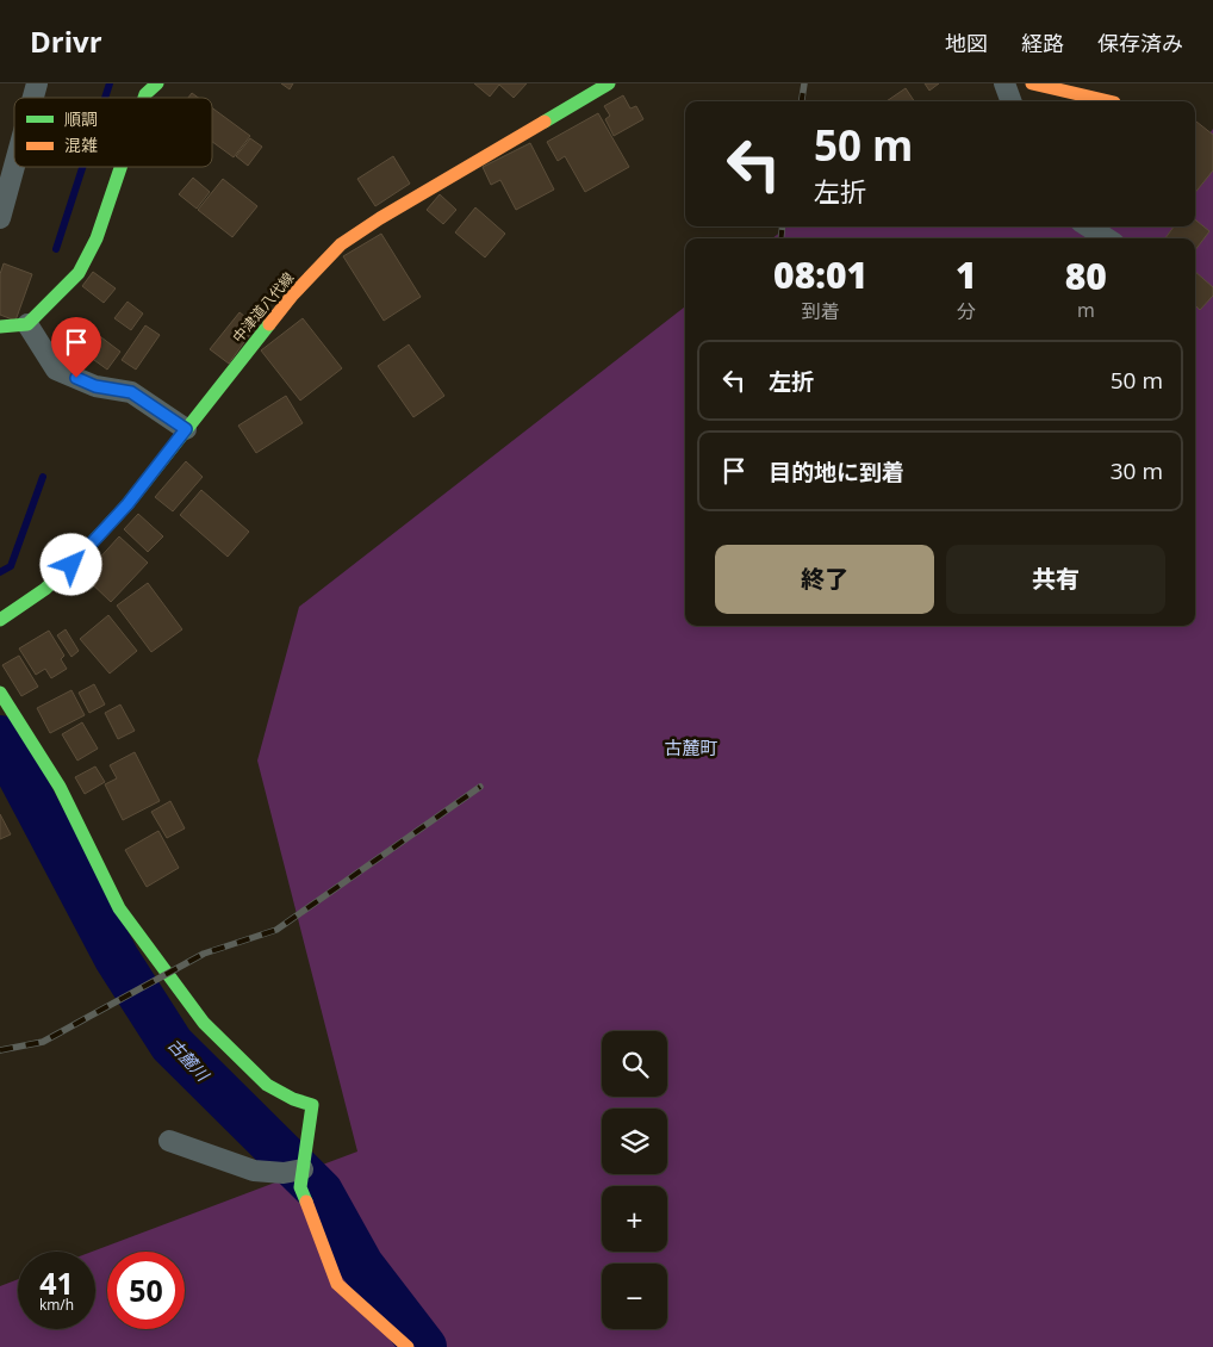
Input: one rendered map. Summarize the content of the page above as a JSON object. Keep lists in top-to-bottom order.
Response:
{
  "streets": {
    "street": ["中津道八代線"]
  },
  "districts": ["古麓町"],
  "water": ["古麓川"],
  "legend": ["順調", "混雑"],
  "page": {
    "header": "Drivr",
    "nav": ["地図", "経路", "保存済み"],
    "turn": ["50 m", "左折"],
    "eta": [
      "08:01",
      "到着",
      "1",
      "分",
      "80",
      "m"
    ],
    "list": [
      {
        "name": "左折",
        "value": "50 m"
      },
      {
        "name": "目的地に到着",
        "value": "30 m"
      }
    ],
    "buttons": ["終了", "共有"],
    "map_buttons": ["+", "−"],
    "speed": "41 km/h",
    "limit": "50"
  }
}
